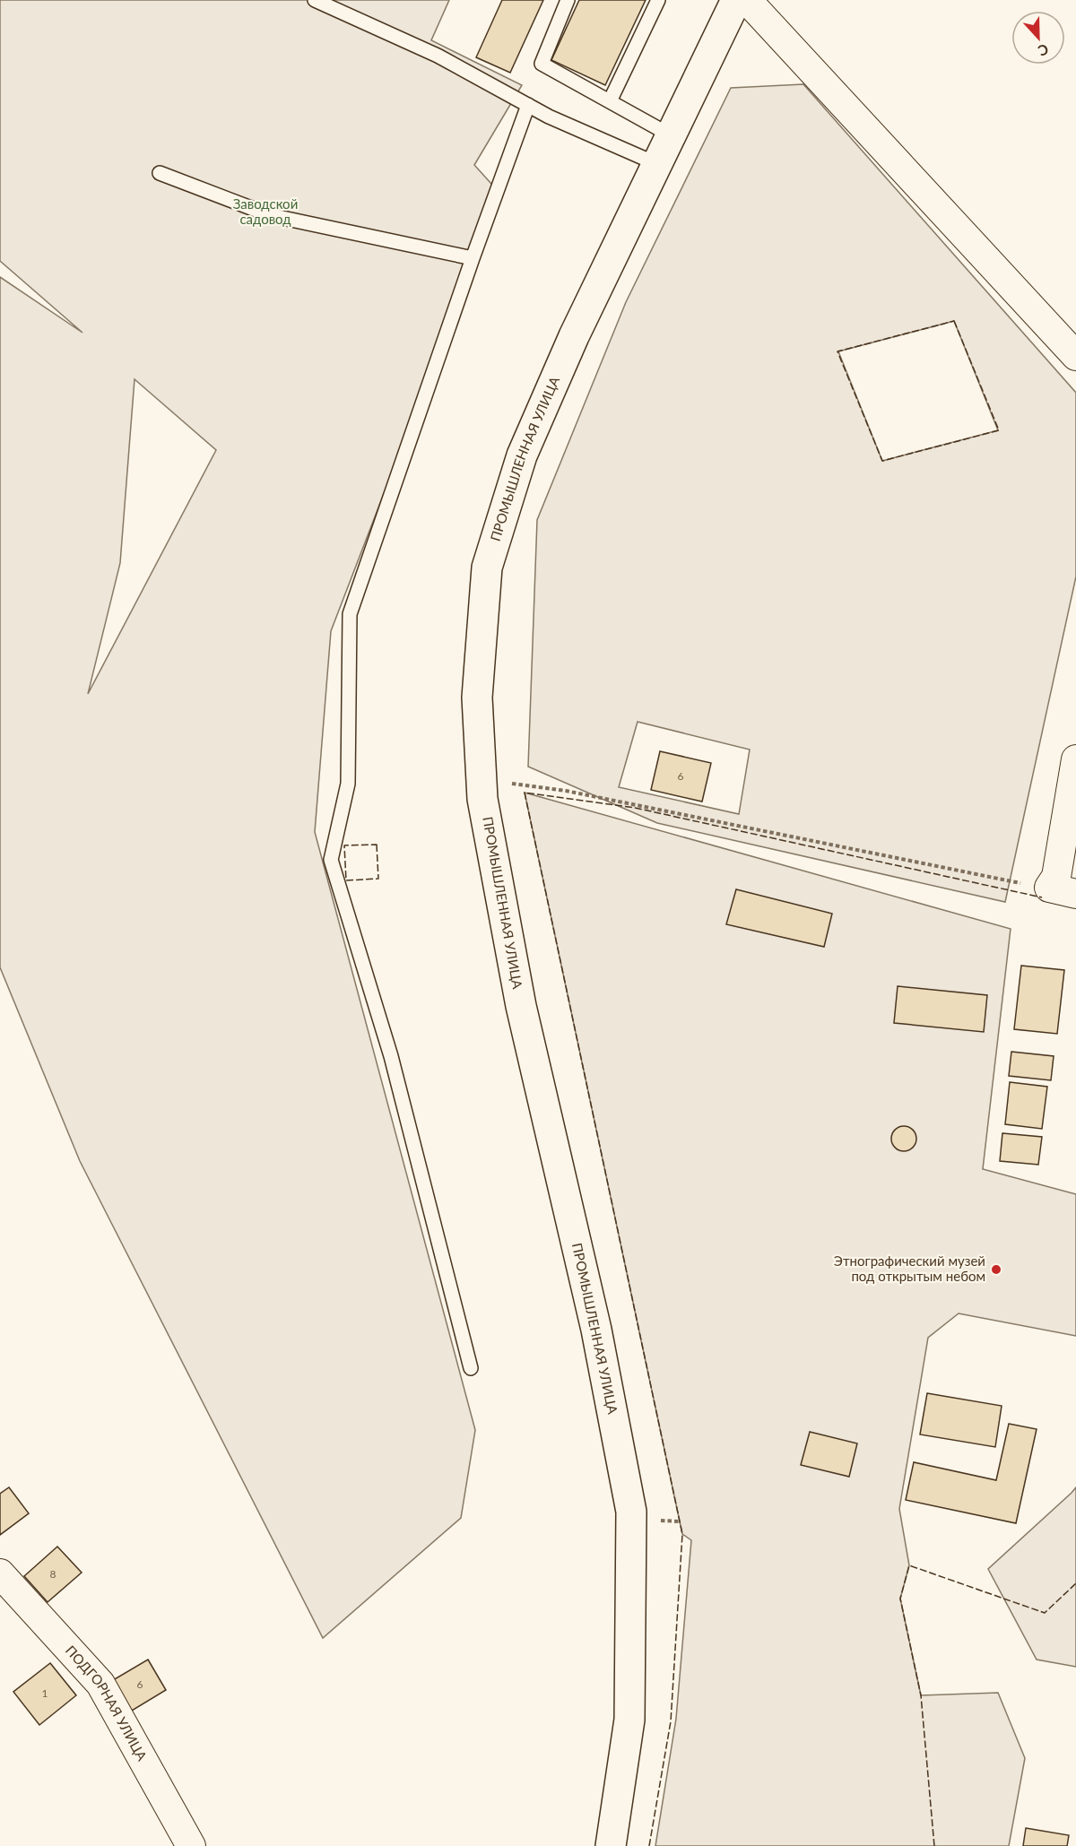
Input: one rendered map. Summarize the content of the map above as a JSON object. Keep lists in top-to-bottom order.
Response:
{
  "streets": {
    "main road": ["ПРОМЫШЛЕННАЯ УЛИЦА"],
    "street": ["ПОДГОРНАЯ УЛИЦА"]
  },
  "parks": ["Заводской садовод"],
  "places": ["Этнографический музей под открытым небом"],
  "house_numbers": [
    "6",
    "8",
    "6",
    "1"
  ],
  "north": "bottom"
}
